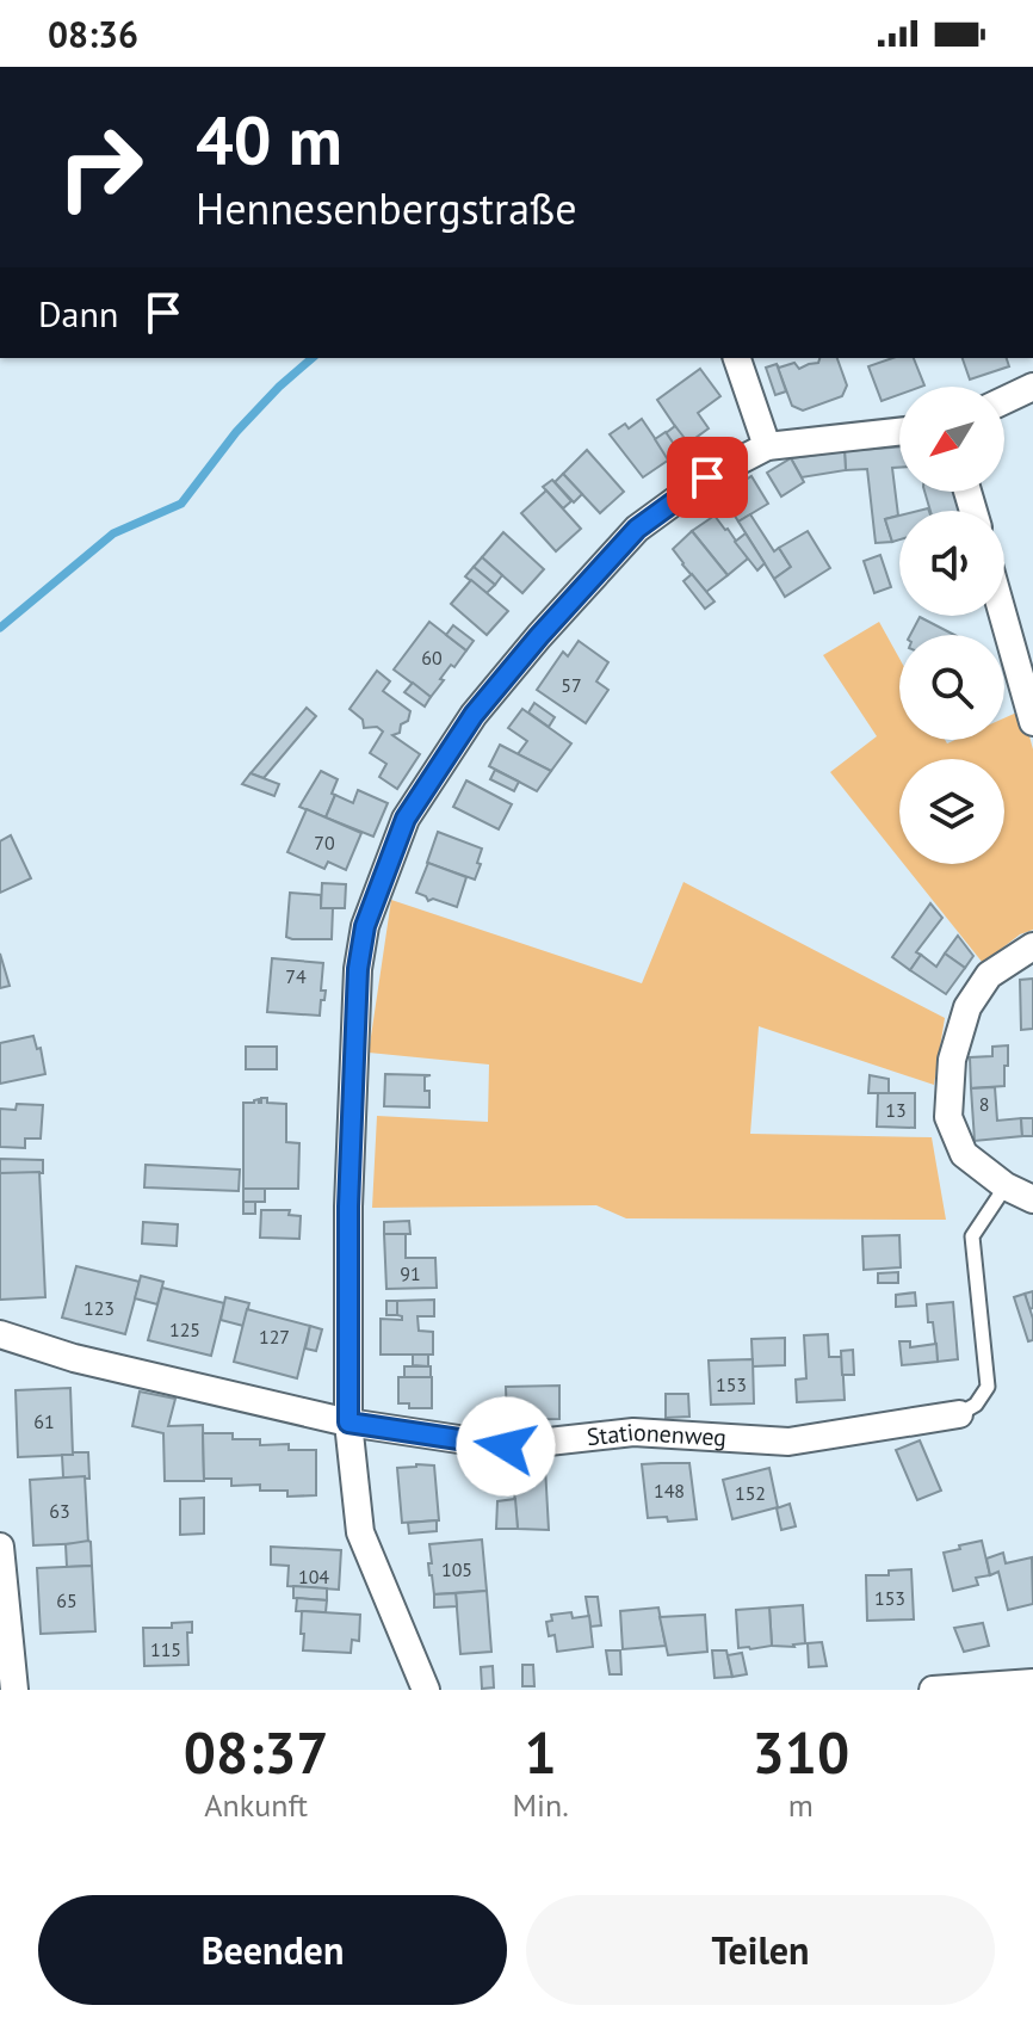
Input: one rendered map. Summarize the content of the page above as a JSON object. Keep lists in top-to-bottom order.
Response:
{
  "streets": {
    "street": ["Stationenweg"]
  },
  "house_numbers": [
    "60",
    "57",
    "70",
    "74",
    "8",
    "13",
    "91",
    "123",
    "125",
    "127",
    "153",
    "61",
    "148",
    "152",
    "63",
    "105",
    "104",
    "153",
    "65",
    "115"
  ],
  "north": "bottom left",
  "page": {
    "status": "08:36",
    "turn": ["40 m", "Hennesenbergstraße"],
    "then": "Dann",
    "eta": [
      "08:37",
      "Ankunft",
      "1",
      "Min.",
      "310",
      "m"
    ],
    "buttons": ["Beenden", "Teilen"]
  }
}
